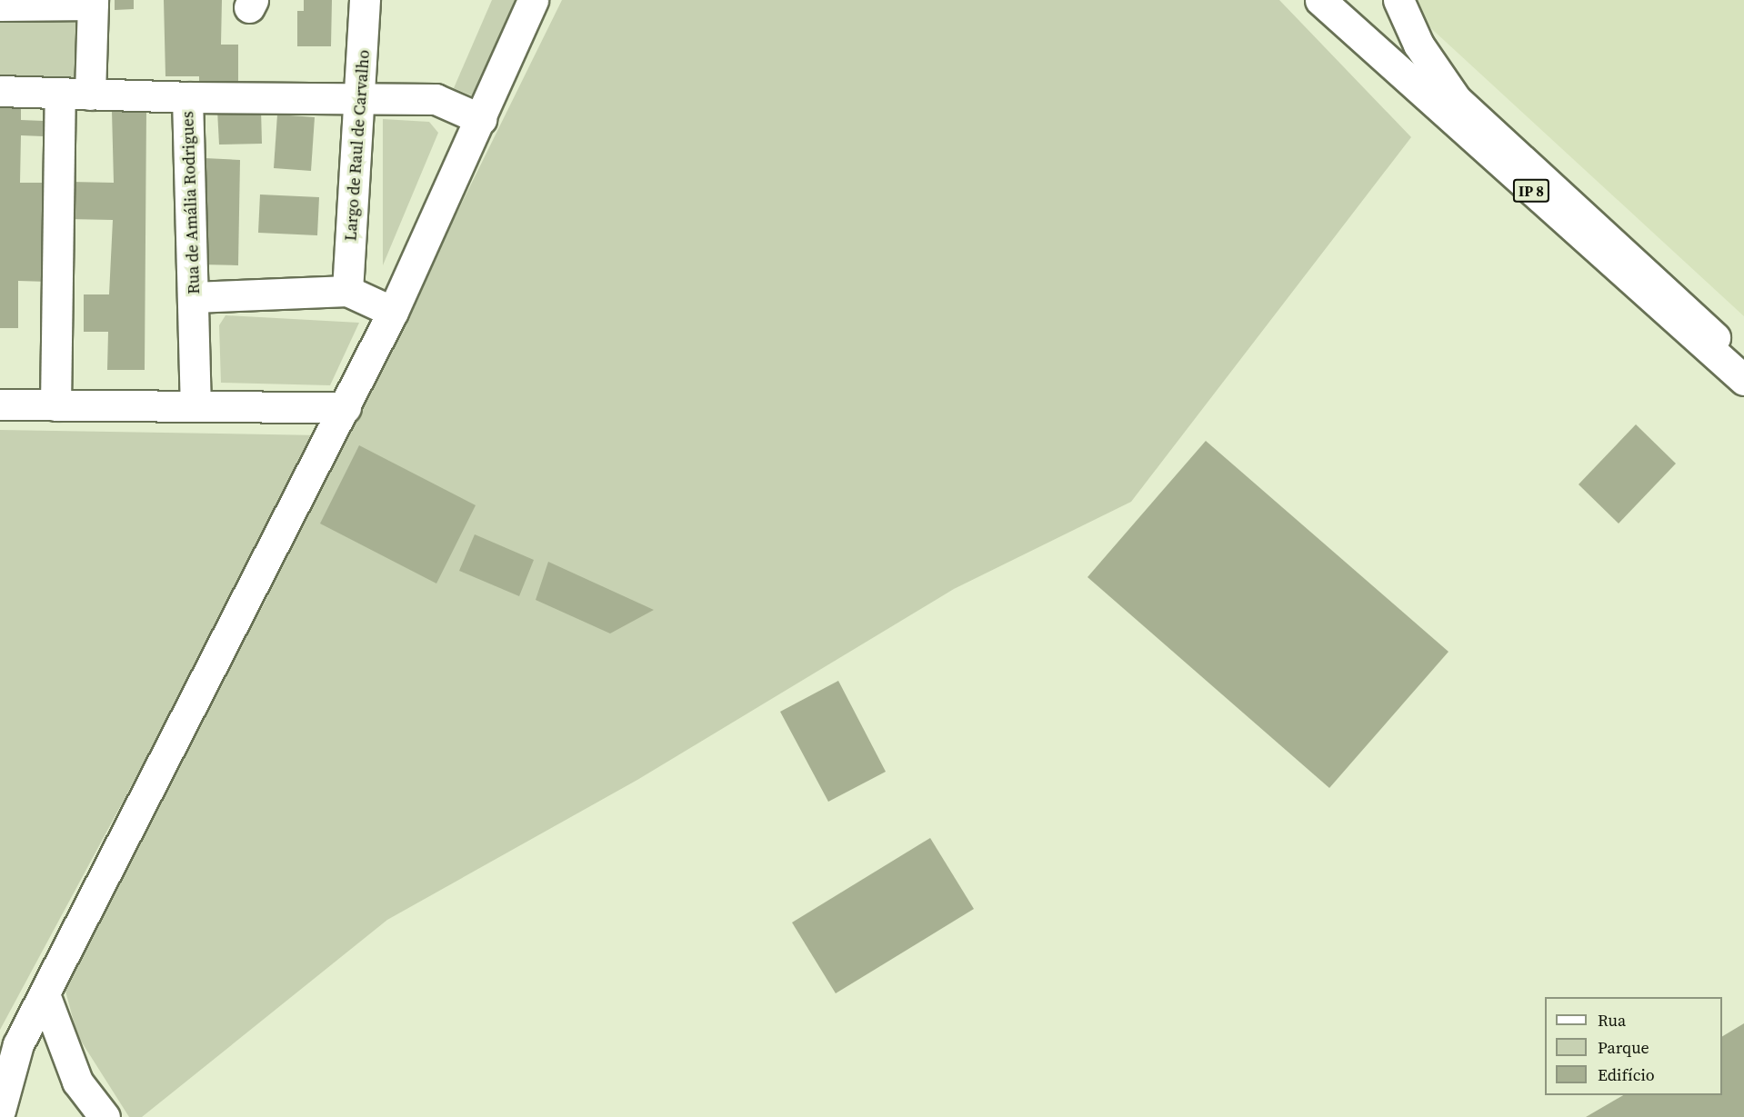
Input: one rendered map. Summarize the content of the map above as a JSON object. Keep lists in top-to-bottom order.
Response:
{
  "streets": {
    "street": ["Largo de Raul de Carvalho", "IP 8", "Rua de Amália Rodrigues"]
  },
  "legend": ["Rua", "Parque", "Edifício"]
}
